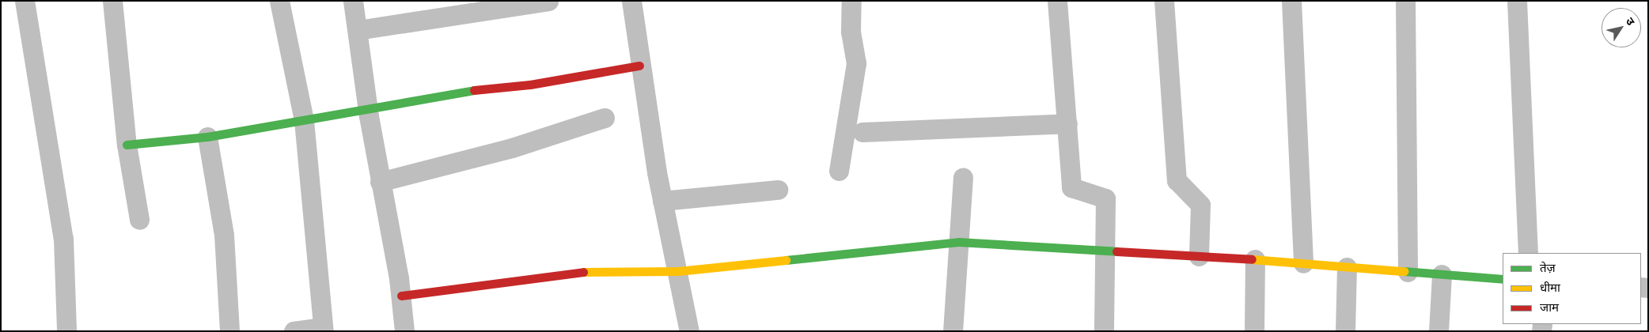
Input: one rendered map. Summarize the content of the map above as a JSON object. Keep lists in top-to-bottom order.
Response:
{
  "legend": ["तेज़", "धीमा", "जाम"],
  "north": "top right"
}
